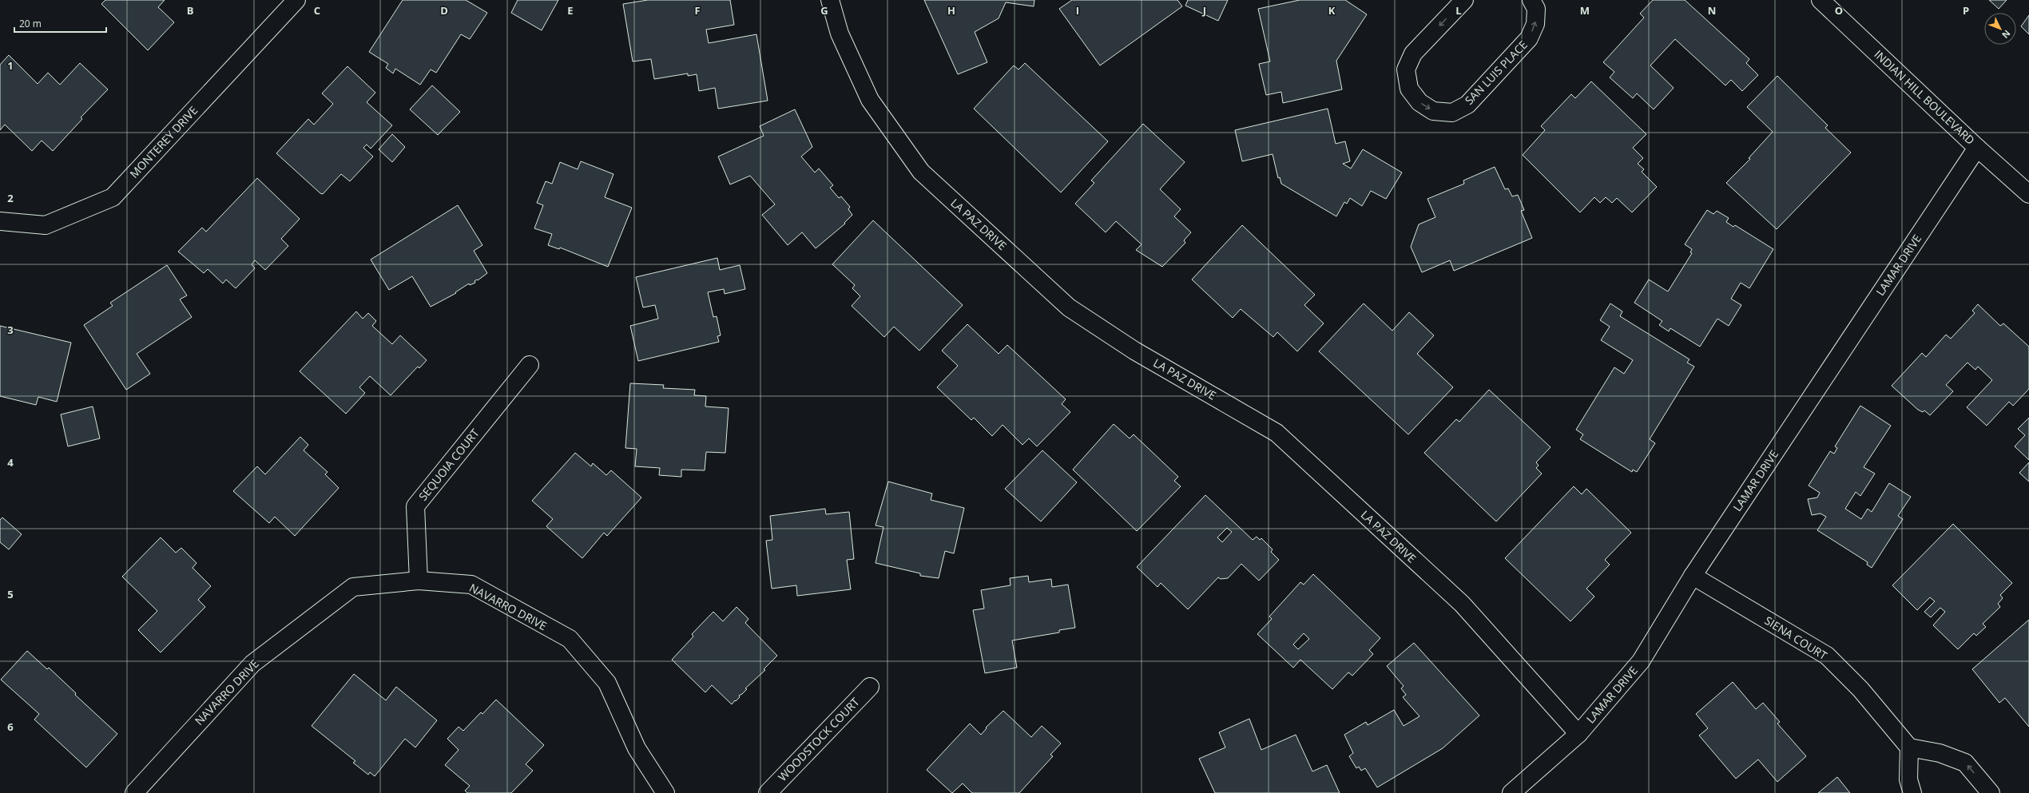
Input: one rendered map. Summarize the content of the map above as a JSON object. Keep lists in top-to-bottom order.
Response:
{
  "streets": {
    "street": [
      "SAN LUIS PLACE",
      "INDIAN HILL BOULEVARD",
      "MONTEREY DRIVE",
      "LA PAZ DRIVE",
      "LAMAR DRIVE",
      "SEQUOIA COURT",
      "NAVARRO DRIVE",
      "SIENA COURT",
      "WOODSTOCK COURT"
    ]
  },
  "crossings": [
    ["INDIAN HILL BOULEVARD", "LAMAR DRIVE"],
    ["LA PAZ DRIVE", "LAMAR DRIVE"],
    ["LAMAR DRIVE", "SIENA COURT"],
    ["SEQUOIA COURT", "NAVARRO DRIVE"]
  ],
  "scale_bar": "20 m",
  "north": "bottom right",
  "grid": {
    "columns": [
      "B",
      "C",
      "D",
      "E",
      "F",
      "G",
      "H",
      "I",
      "J",
      "K",
      "L",
      "M",
      "N",
      "O",
      "P"
    ],
    "rows": [
      "1",
      "2",
      "3",
      "4",
      "5",
      "6"
    ]
  }
}
